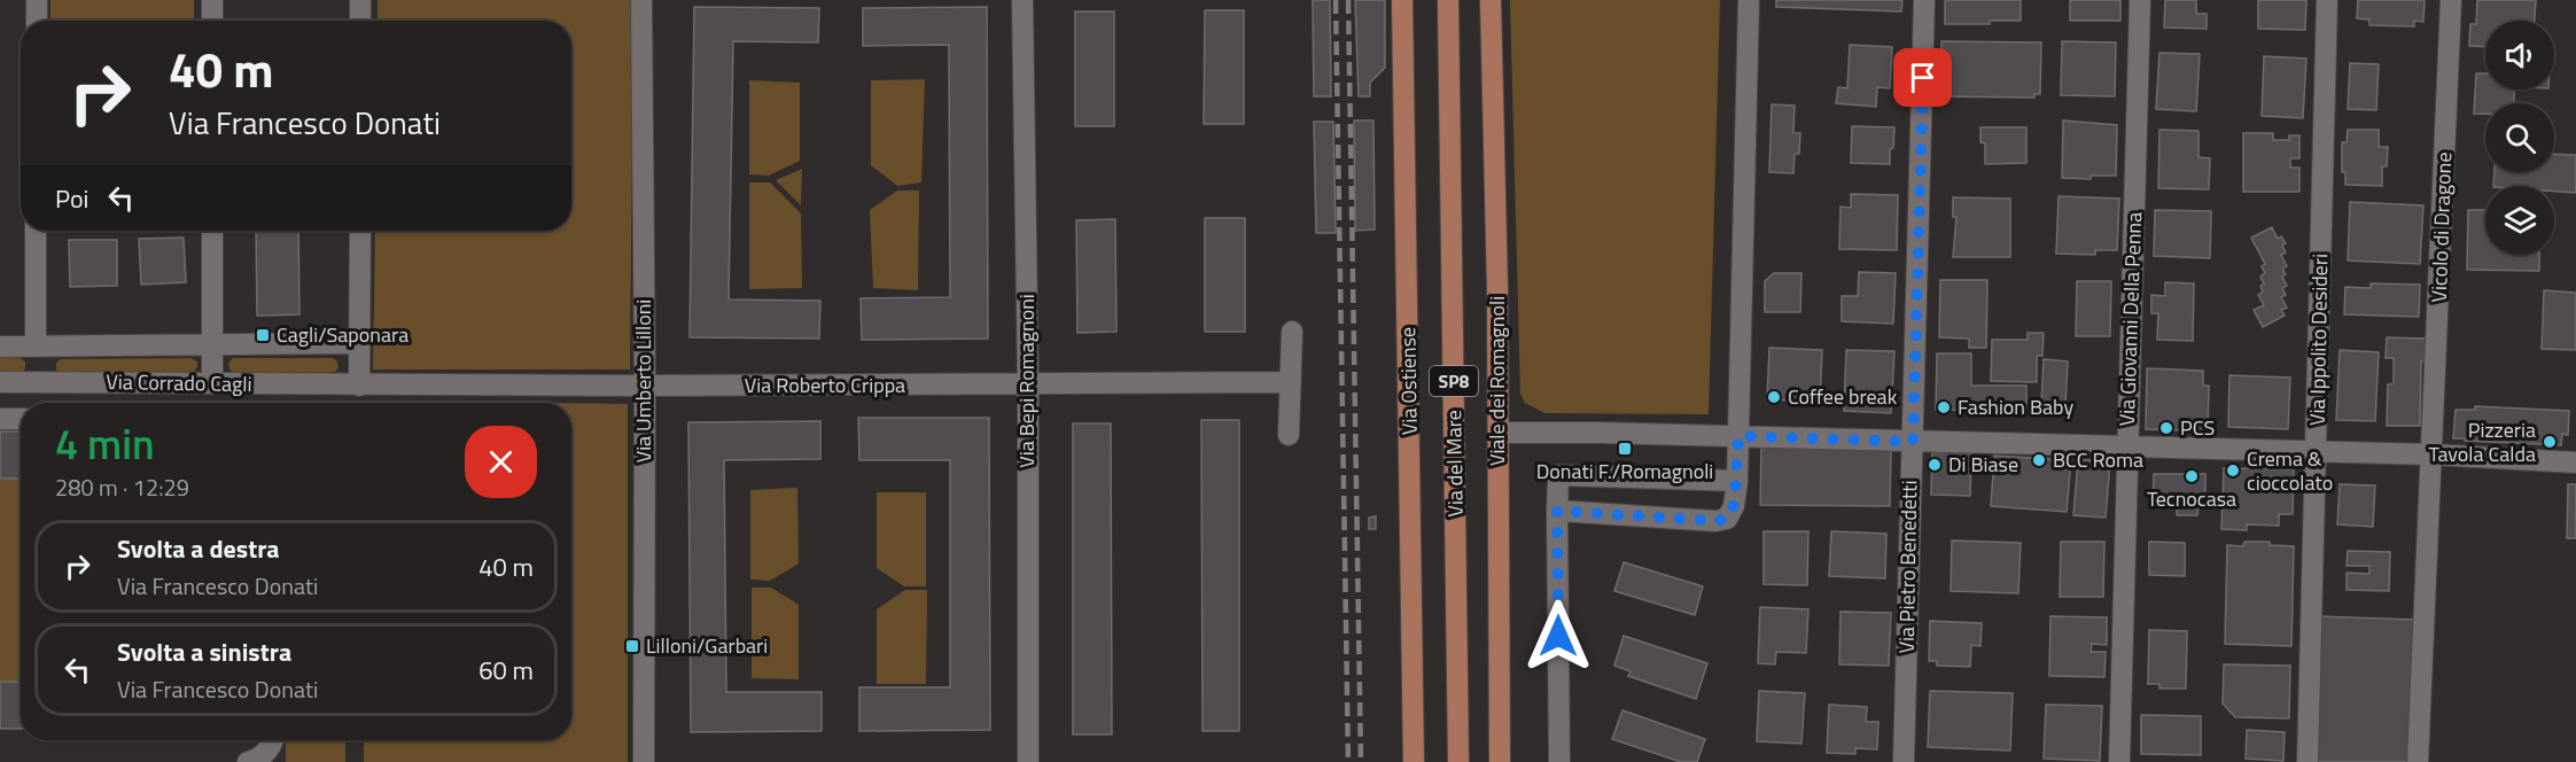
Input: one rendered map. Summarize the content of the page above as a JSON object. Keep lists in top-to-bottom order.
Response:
{
  "streets": {
    "main road": [
      "Via Ostiense",
      "SP8",
      "Viale dei Romagnoli",
      "Via del Mare"
    ],
    "street": [
      "Vicolo di Dragone",
      "Via Giovanni Della Penna",
      "Via Ippolito Desideri",
      "Via Umberto Lilloni",
      "Via Bepi Romagnoni",
      "Via Corrado Cagli",
      "Via Roberto Crippa",
      "Via Pietro Benedetti"
    ]
  },
  "crossings": [
    ["Via Umberto Lilloni", "Via Roberto Crippa"],
    ["Via Bepi Romagnoni", "Via Roberto Crippa"],
    ["Via Corrado Cagli", "Via Roberto Crippa"]
  ],
  "places": {
    "transit": ["Cagli/Saponara", "Donati F./Romagnoli", "Lilloni/Garbari"],
    "other": [
      "Coffee break",
      "Fashion Baby",
      "PCS",
      "Pizzeria Tavola Calda",
      "BCC Roma",
      "Di Biase",
      "Crema & cioccolato",
      "Tecnocasa"
    ]
  },
  "page": {
    "turn": ["40 m", "Via Francesco Donati"],
    "then": "Poi",
    "heading": ["4 min", "280 m · 12:29"],
    "list": [
      {
        "name": "Svolta a destra",
        "note": "Via Francesco Donati",
        "value": "40 m"
      },
      {
        "name": "Svolta a sinistra",
        "note": "Via Francesco Donati",
        "value": "60 m"
      }
    ]
  }
}
